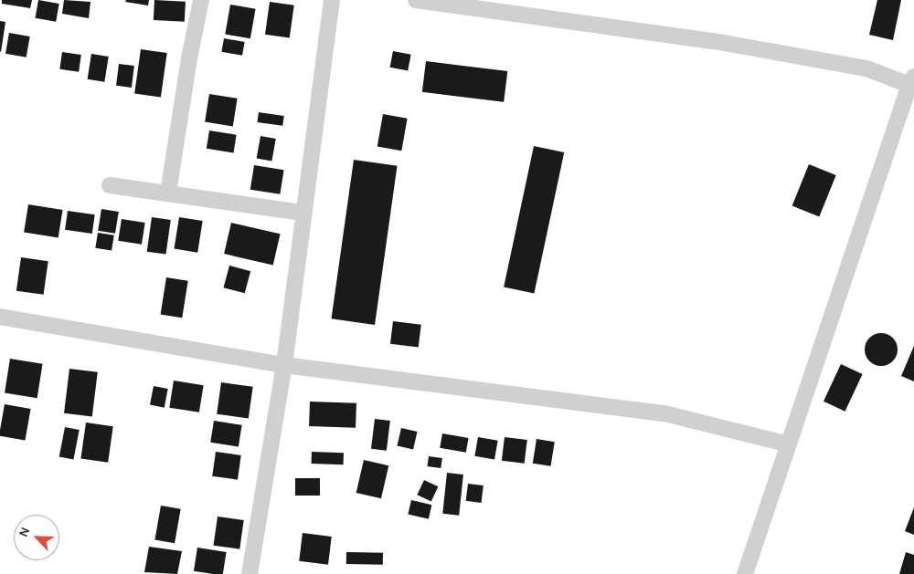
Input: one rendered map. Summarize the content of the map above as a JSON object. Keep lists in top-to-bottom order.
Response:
{
  "north": "top left"
}
